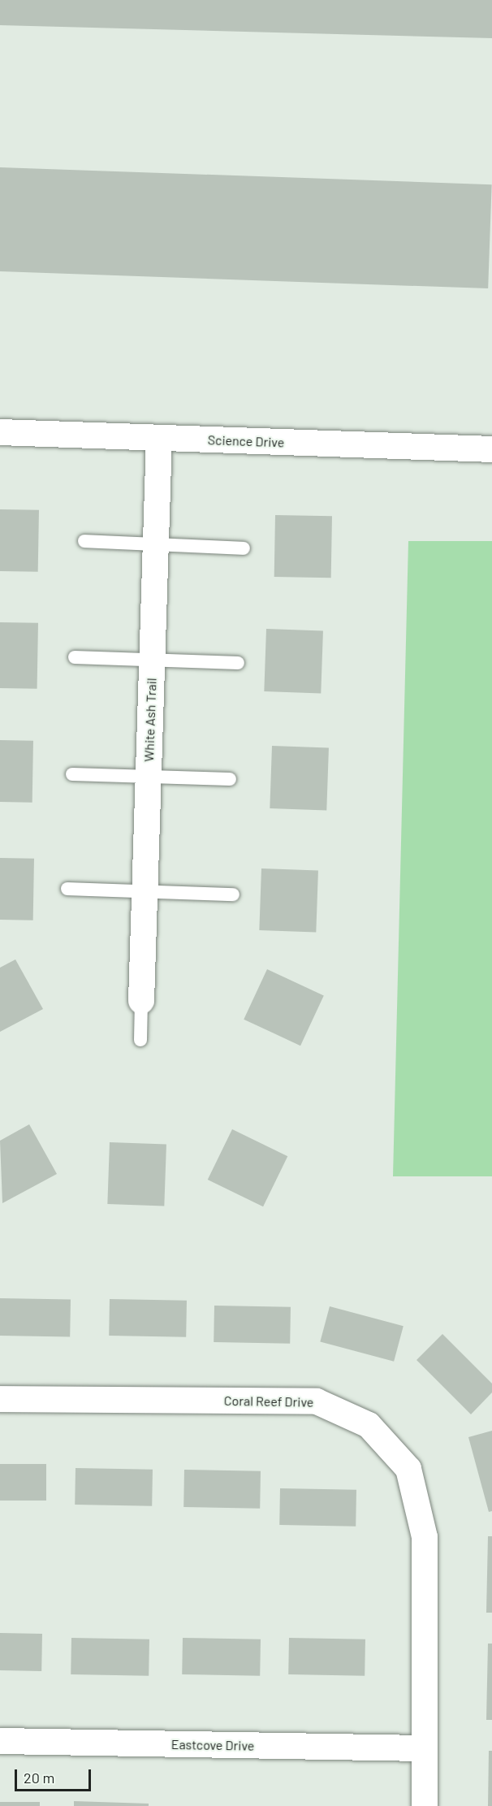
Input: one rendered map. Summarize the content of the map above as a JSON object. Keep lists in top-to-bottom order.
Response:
{
  "streets": {
    "street": [
      "Science Drive",
      "White Ash Trail",
      "Coral Reef Drive",
      "Eastcove Drive"
    ]
  },
  "crossings": [
    ["Science Drive", "White Ash Trail"],
    ["Coral Reef Drive", "Eastcove Drive"]
  ],
  "scale_bar": "20 m"
}
